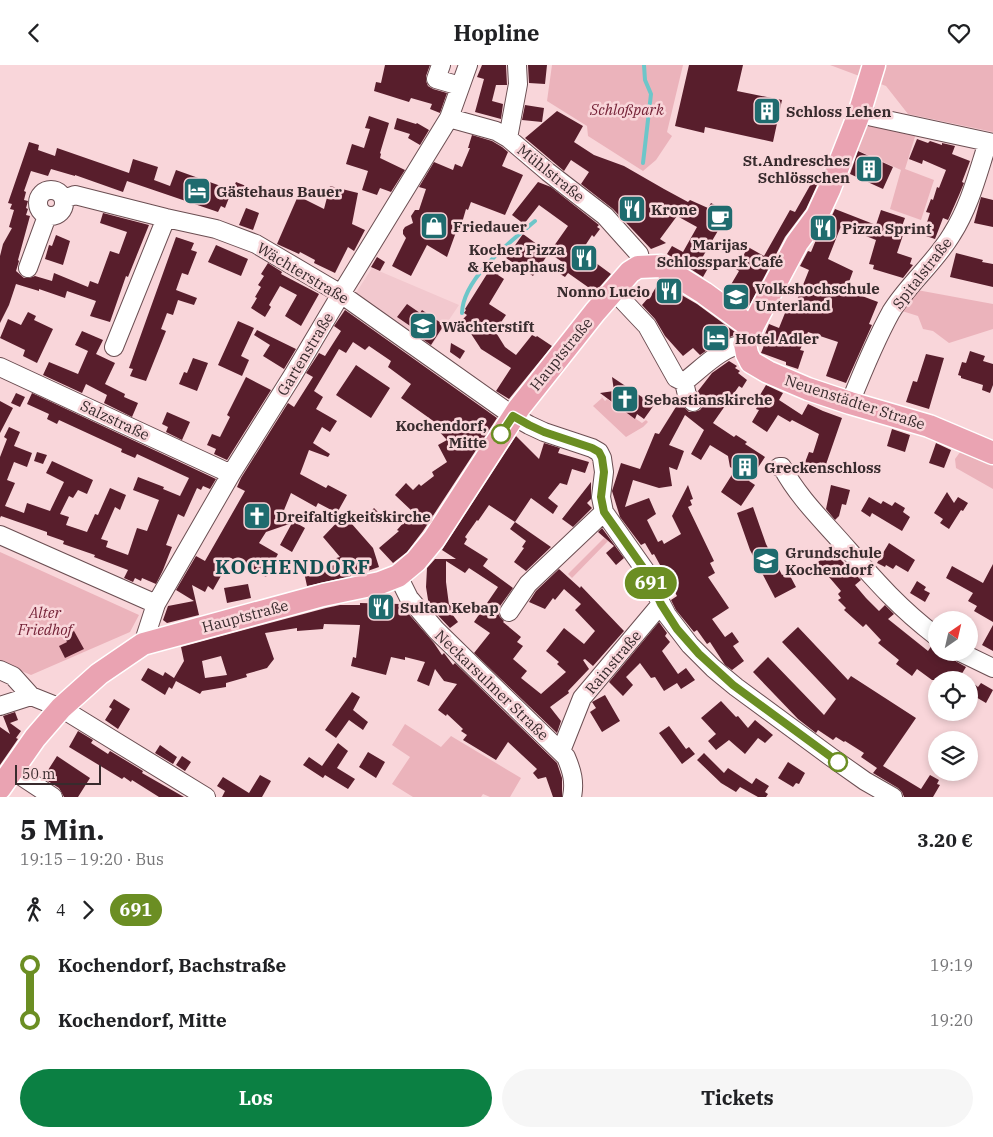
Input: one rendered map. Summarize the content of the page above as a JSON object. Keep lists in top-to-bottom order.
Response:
{
  "streets": {
    "main road": ["Hauptstraße", "Neuenstädter Straße"],
    "street": [
      "Mühlstraße",
      "Wächterstraße",
      "Spitalstraße",
      "Gartenstraße",
      "Salzstraße",
      "Rainstraße",
      "Neckarsulmer Straße"
    ]
  },
  "crossings": [
    ["Mühlstraße", "Hauptstraße"],
    ["Wächterstraße", "Gartenstraße"],
    ["Wächterstraße", "Hauptstraße"],
    ["Spitalstraße", "Neuenstädter Straße"],
    ["Gartenstraße", "Hauptstraße"],
    ["Gartenstraße", "Salzstraße"],
    ["Hauptstraße", "Neckarsulmer Straße"],
    ["Rainstraße", "Neckarsulmer Straße"]
  ],
  "districts": ["KOCHENDORF"],
  "parks": ["Schloßpark", "Alter Friedhof"],
  "places": {
    "building": ["Schloss Lehen", "St.Andresches Schlösschen", "Greckenschloss"],
    "hotel": ["Gästehaus Bauer", "Hotel Adler"],
    "restaurant": [
      "Krone",
      "Pizza Sprint",
      "Kocher Pizza & Kebaphaus",
      "Nonno Lucio",
      "Sultan Kebap"
    ],
    "cafe": ["Marijas Schlosspark Café"],
    "shop": ["Friedauer"],
    "school or university": ["Volkshochschule Unterland", "Wächterstift", "Grundschule Kochendorf"],
    "church": ["Sebastianskirche", "Dreifaltigkeitskirche"],
    "other": ["Kochendorf, Mitte"]
  },
  "lines": ["bus line 691"],
  "scale_bar": "50 m",
  "north": "top right",
  "page": {
    "header": "Hopline",
    "on_map": "691",
    "scale": "50 m",
    "heading": ["5 Min.", "19:15 – 19:20 · Bus", "3.20 €"],
    "legs": ["4", "691"],
    "list": [
      {
        "name": "Kochendorf, Bachstraße",
        "value": "19:19"
      },
      {
        "name": "Kochendorf, Mitte",
        "value": "19:20"
      }
    ],
    "buttons": ["Los", "Tickets"]
  }
}
